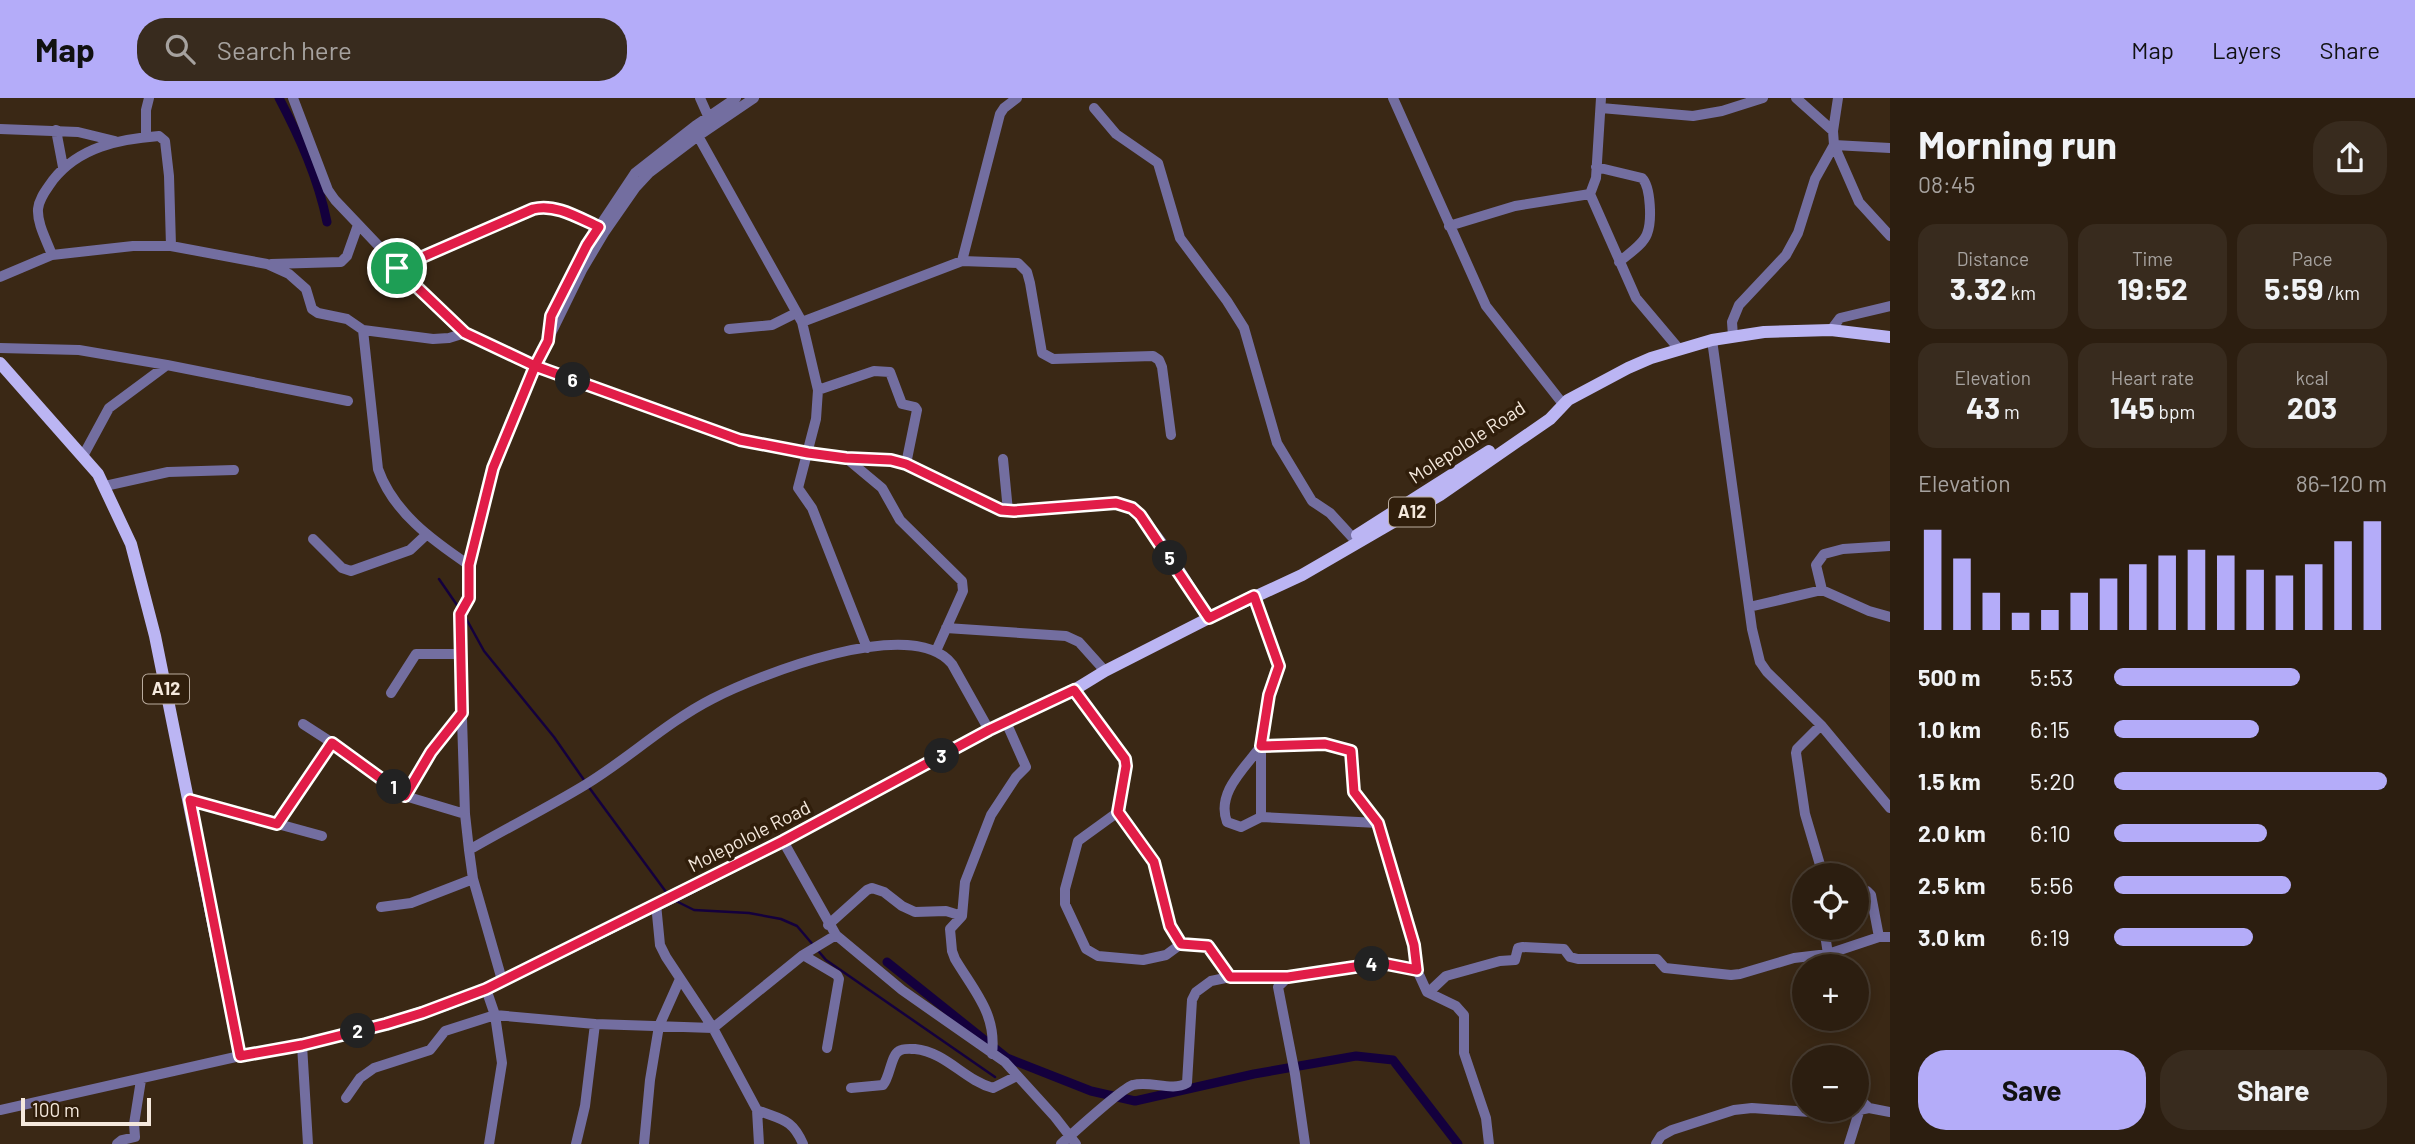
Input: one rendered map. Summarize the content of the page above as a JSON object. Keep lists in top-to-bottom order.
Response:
{
  "streets": {
    "main road": ["Molepolole Road", "A12"]
  },
  "crossings": [
    ["Molepolole Road", "A12"]
  ],
  "scale_bar": "100 m",
  "page": {
    "header": "Map",
    "search": "Search here",
    "nav": ["Map", "Layers", "Share"],
    "heading": ["Morning run", "08:45"],
    "stats": [
      ["Distance", "3.32 km"],
      ["Time", "19:52"],
      ["Pace", "5:59 /km"],
      ["Elevation", "43 m"],
      ["Heart rate", "145 bpm"],
      ["kcal", "203"]
    ],
    "pins": [
      "6",
      "5",
      "3",
      "1",
      "4",
      "2"
    ],
    "chart": ["Elevation", "86–120 m"],
    "list": [
      {
        "name": "500 m",
        "note": "5:53"
      },
      {
        "name": "1.0 km",
        "note": "6:15"
      },
      {
        "name": "1.5 km",
        "note": "5:20"
      },
      {
        "name": "2.0 km",
        "note": "6:10"
      },
      {
        "name": "2.5 km",
        "note": "5:56"
      },
      {
        "name": "3.0 km",
        "note": "6:19"
      }
    ],
    "map_buttons": ["+", "−"],
    "buttons": ["Save", "Share"],
    "scale": "100 m"
  }
}
